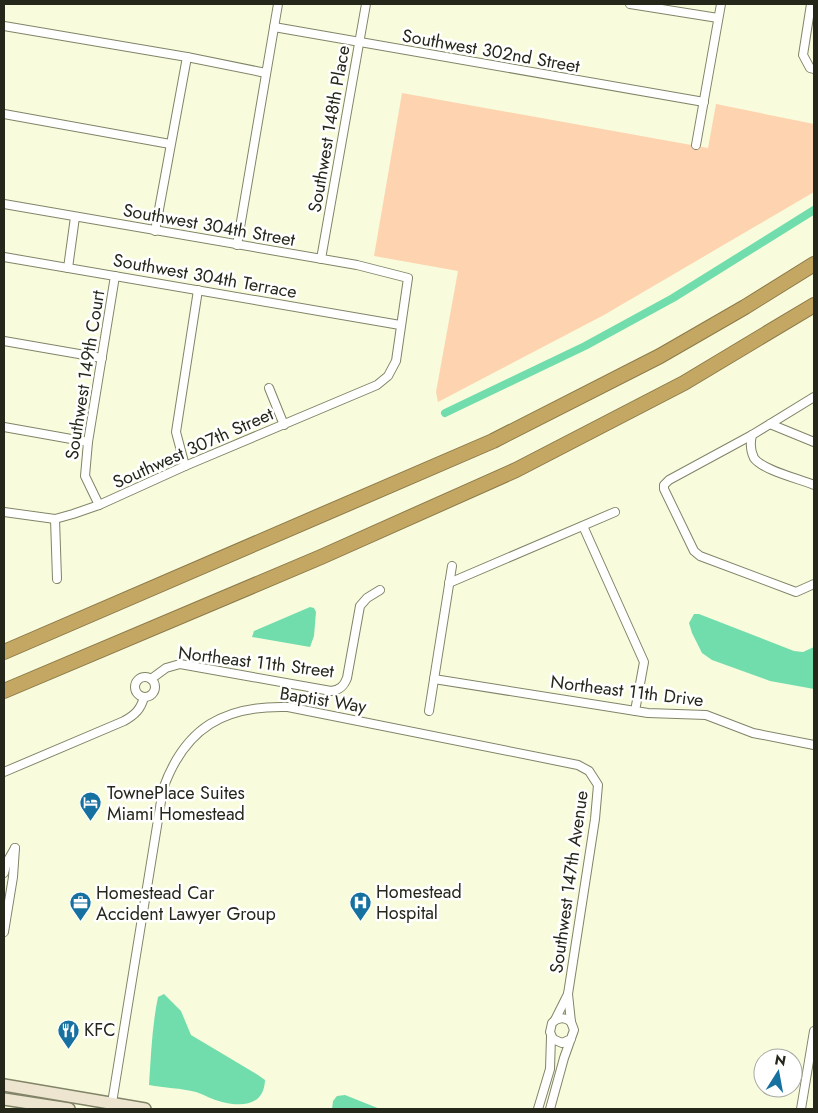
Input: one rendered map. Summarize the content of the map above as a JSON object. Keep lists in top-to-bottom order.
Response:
{
  "streets": {
    "street": [
      "Southwest 302nd Street",
      "Southwest 148th Place",
      "Southwest 304th Street",
      "Southwest 304th Terrace",
      "Southwest 149th Court",
      "Southwest 307th Street",
      "Northeast 11th Street",
      "Northeast 11th Drive",
      "Baptist Way",
      "Southwest 147th Avenue"
    ]
  },
  "crossings": [
    ["Southwest 302nd Street", "Southwest 148th Place"],
    ["Southwest 148th Place", "Southwest 304th Street"],
    ["Southwest 304th Street", "Southwest 304th Terrace"],
    ["Southwest 304th Street", "Southwest 307th Street"],
    ["Southwest 304th Terrace", "Southwest 149th Court"],
    ["Southwest 304th Terrace", "Southwest 307th Street"],
    ["Southwest 149th Court", "Southwest 307th Street"],
    ["Baptist Way", "Southwest 147th Avenue"]
  ],
  "places": {
    "hotel": ["TownePlace Suites Miami Homestead"],
    "hospital": ["Homestead Hospital"],
    "office": ["Homestead Car Accident Lawyer Group"],
    "restaurant": ["KFC"]
  },
  "north": "top"
}
